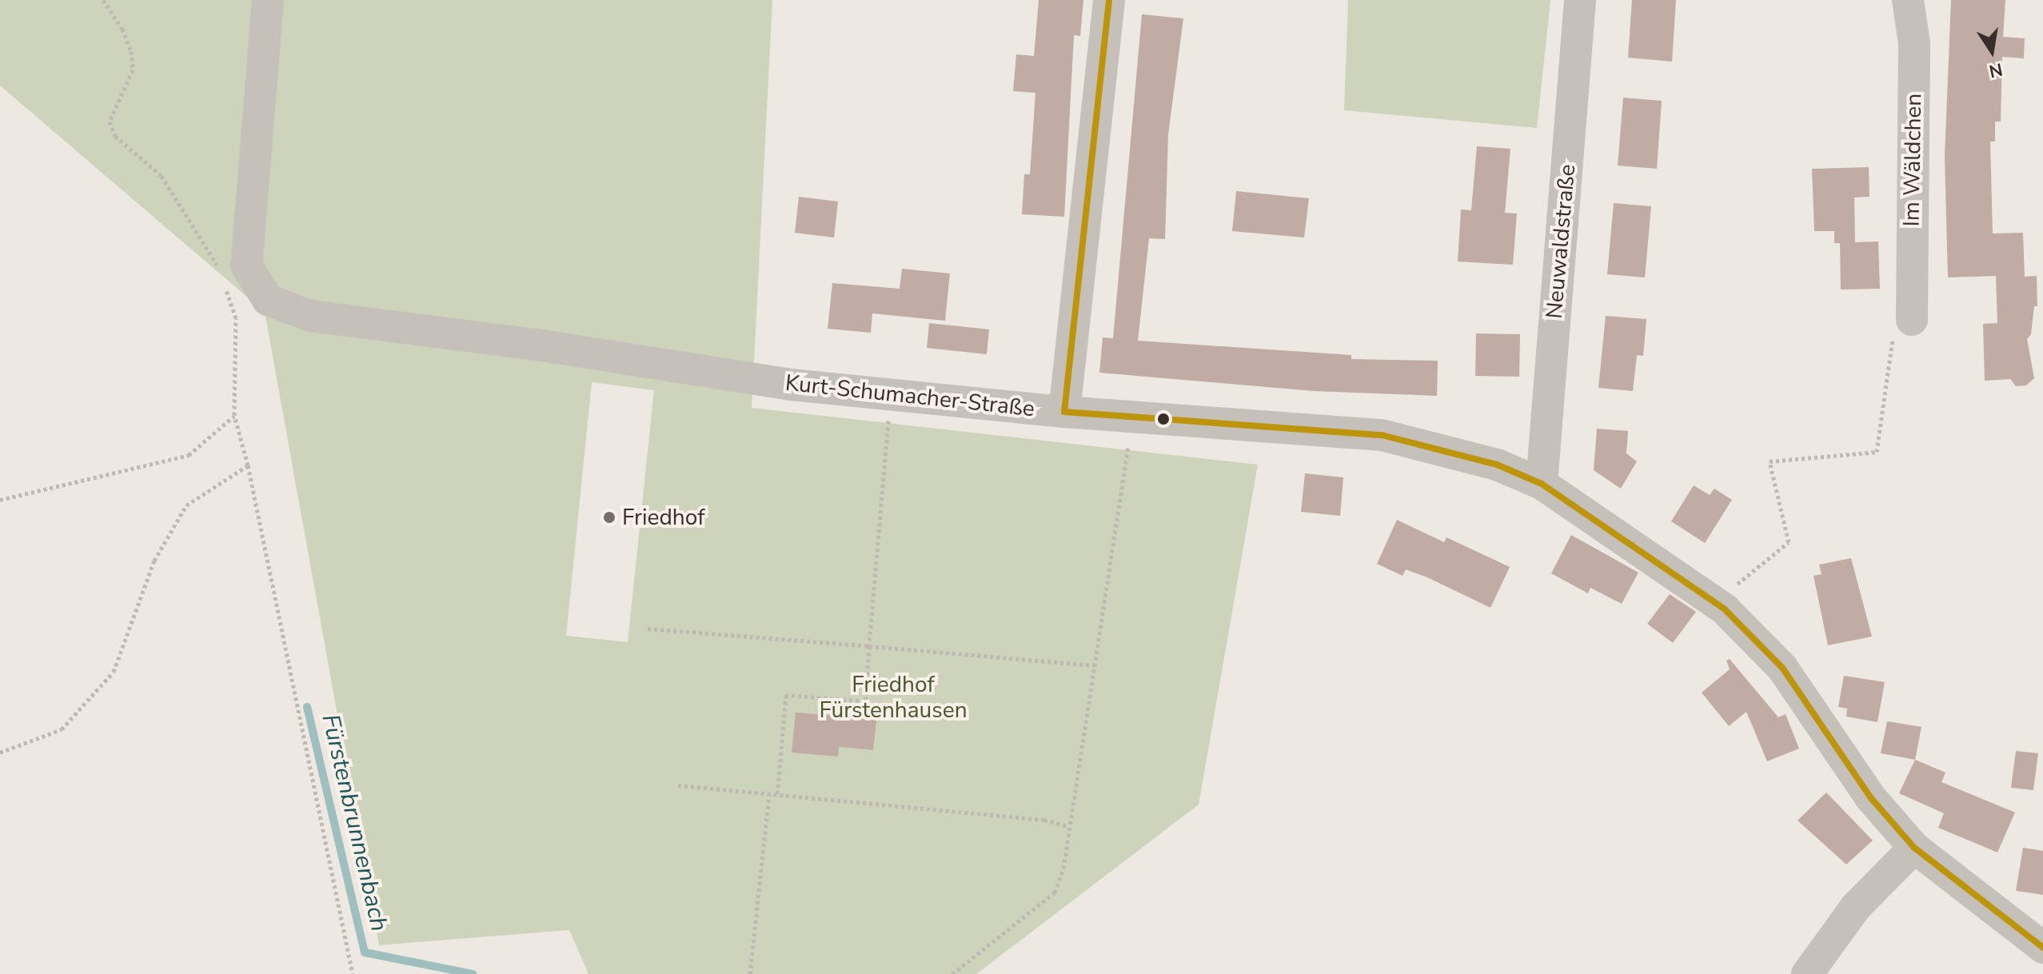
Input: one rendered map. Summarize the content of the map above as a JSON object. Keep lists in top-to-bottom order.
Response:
{
  "streets": {
    "street": ["Im Wäldchen", "Neuwaldstraße", "Kurt-Schumacher-Straße"]
  },
  "crossings": [
    ["Neuwaldstraße", "Kurt-Schumacher-Straße"]
  ],
  "water": ["Fürstenbrunnenbach"],
  "parks": ["Friedhof Fürstenhausen"],
  "places": ["Friedhof"],
  "north": "bottom"
}
